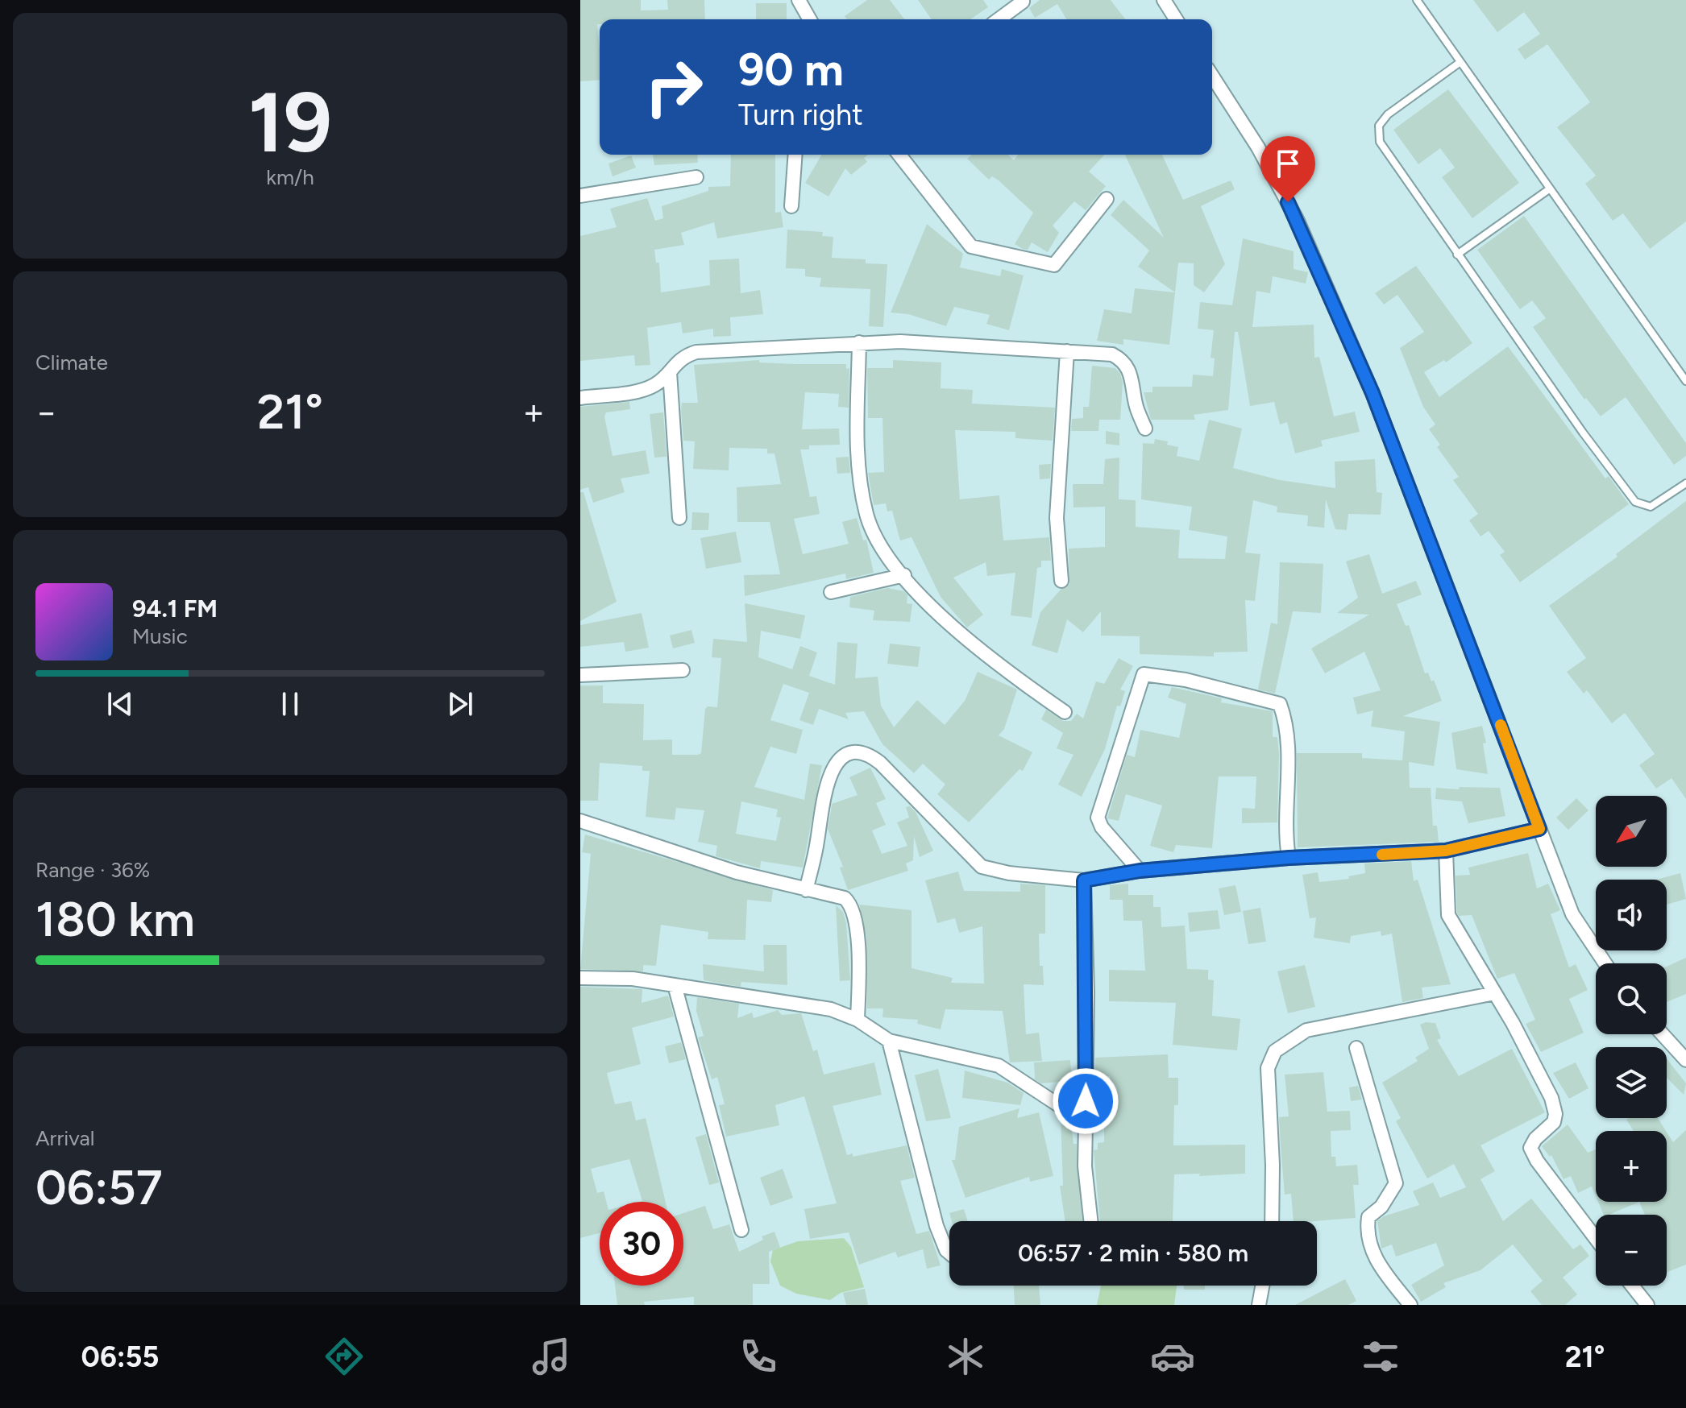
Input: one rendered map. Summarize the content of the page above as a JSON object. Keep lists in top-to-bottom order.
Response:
{
  "north": "bottom left",
  "page": {
    "tile": [
      ["19", "km/h"],
      "Climate",
      ["Range · 36%", "180 km"],
      ["Arrival", "06:57"]
    ],
    "turn": ["90 m", "Turn right"],
    "heat": ["−", "21°", "+"],
    "song": ["94.1 FM", "Music"],
    "map_buttons": ["+", "−"],
    "limit": "30",
    "trip": "06:57 · 2 min · 580 m",
    "tabs": ["06:55", "21°"]
  }
}
